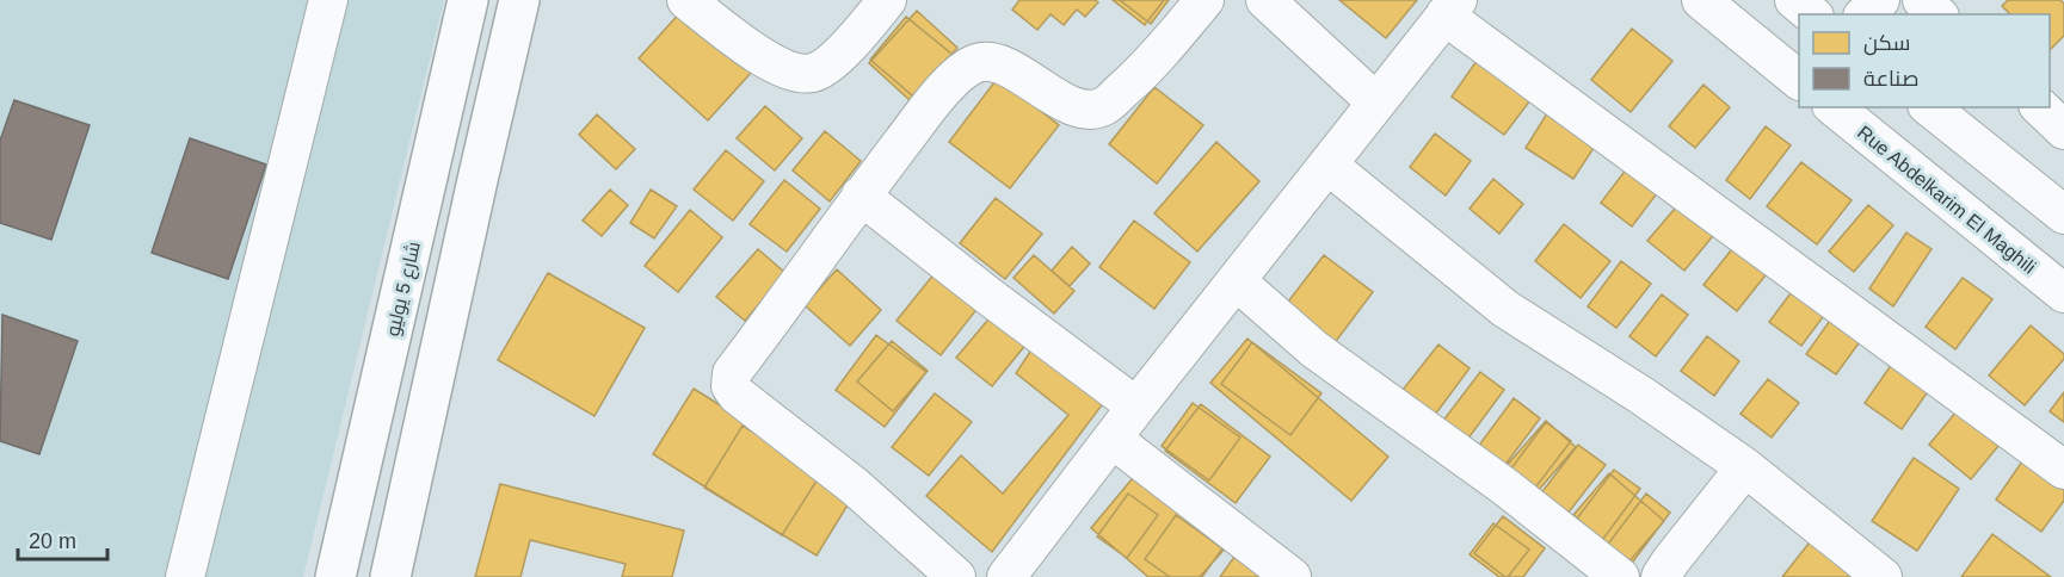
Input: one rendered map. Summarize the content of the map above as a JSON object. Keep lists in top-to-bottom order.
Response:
{
  "streets": {
    "main road": ["شارع 5 يوليو"],
    "street": ["Rue Abdelkarim El Maghili"]
  },
  "legend": ["سكن", "صناعة"],
  "scale_bar": "20 m"
}
